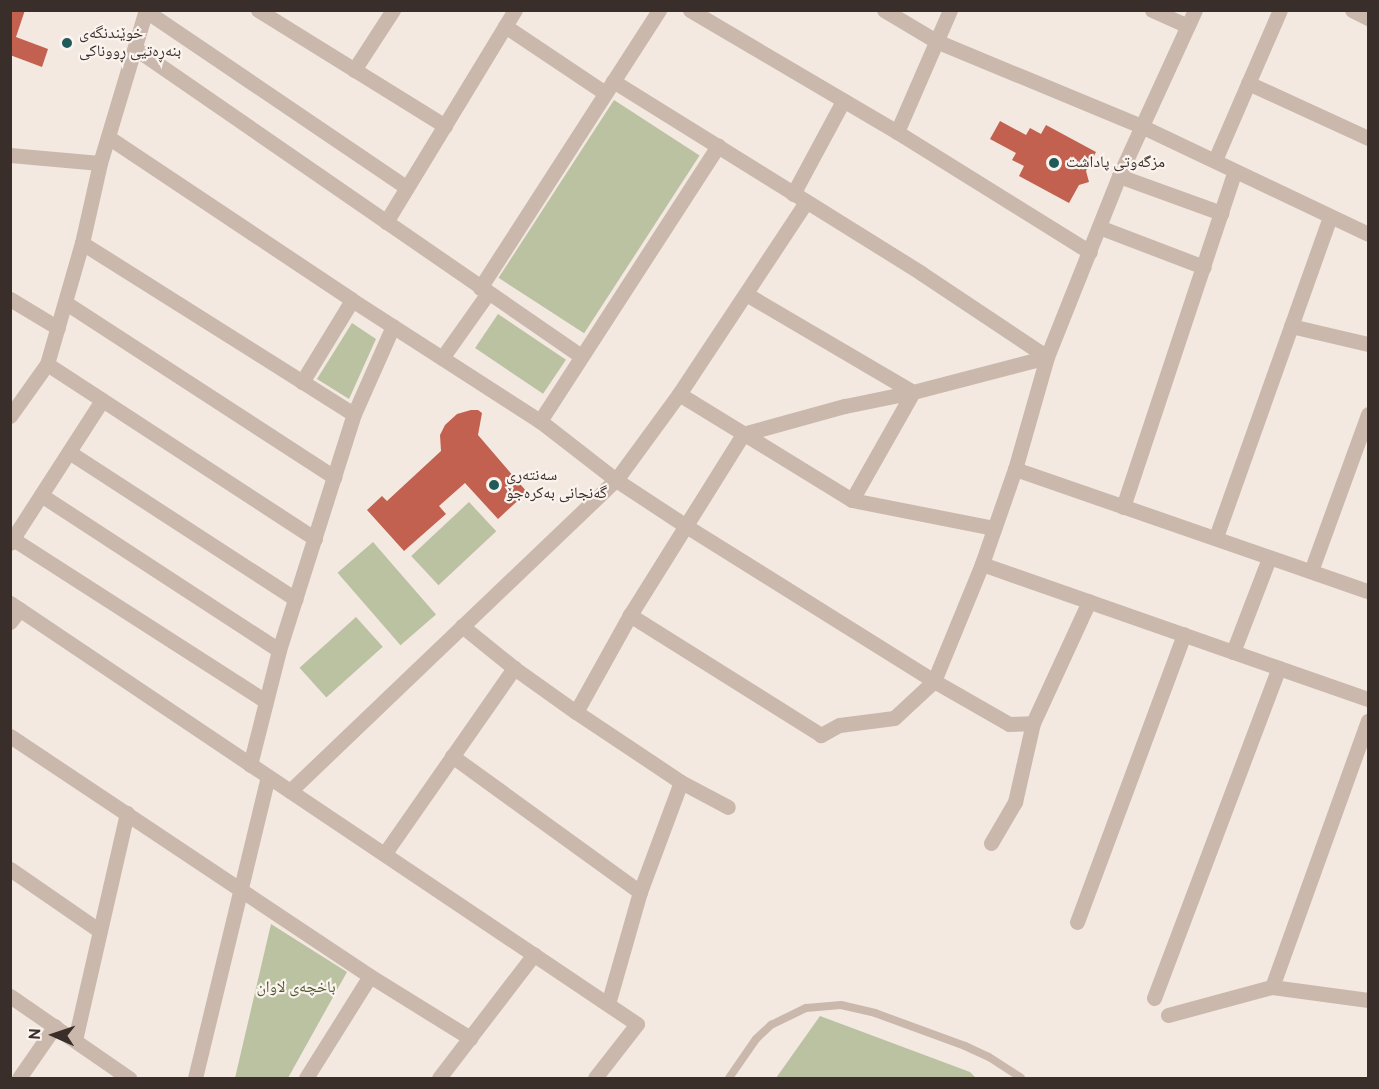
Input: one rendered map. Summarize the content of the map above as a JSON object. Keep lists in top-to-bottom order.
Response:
{
  "parks": ["باخچەی لاوان"],
  "places": ["خوێندنگەی بنەڕەتیی ڕووناکی", "مزگەوتی پاداشت", "سەنتەری گەنجانی بەکرەجۆ"],
  "north": "left"
}
